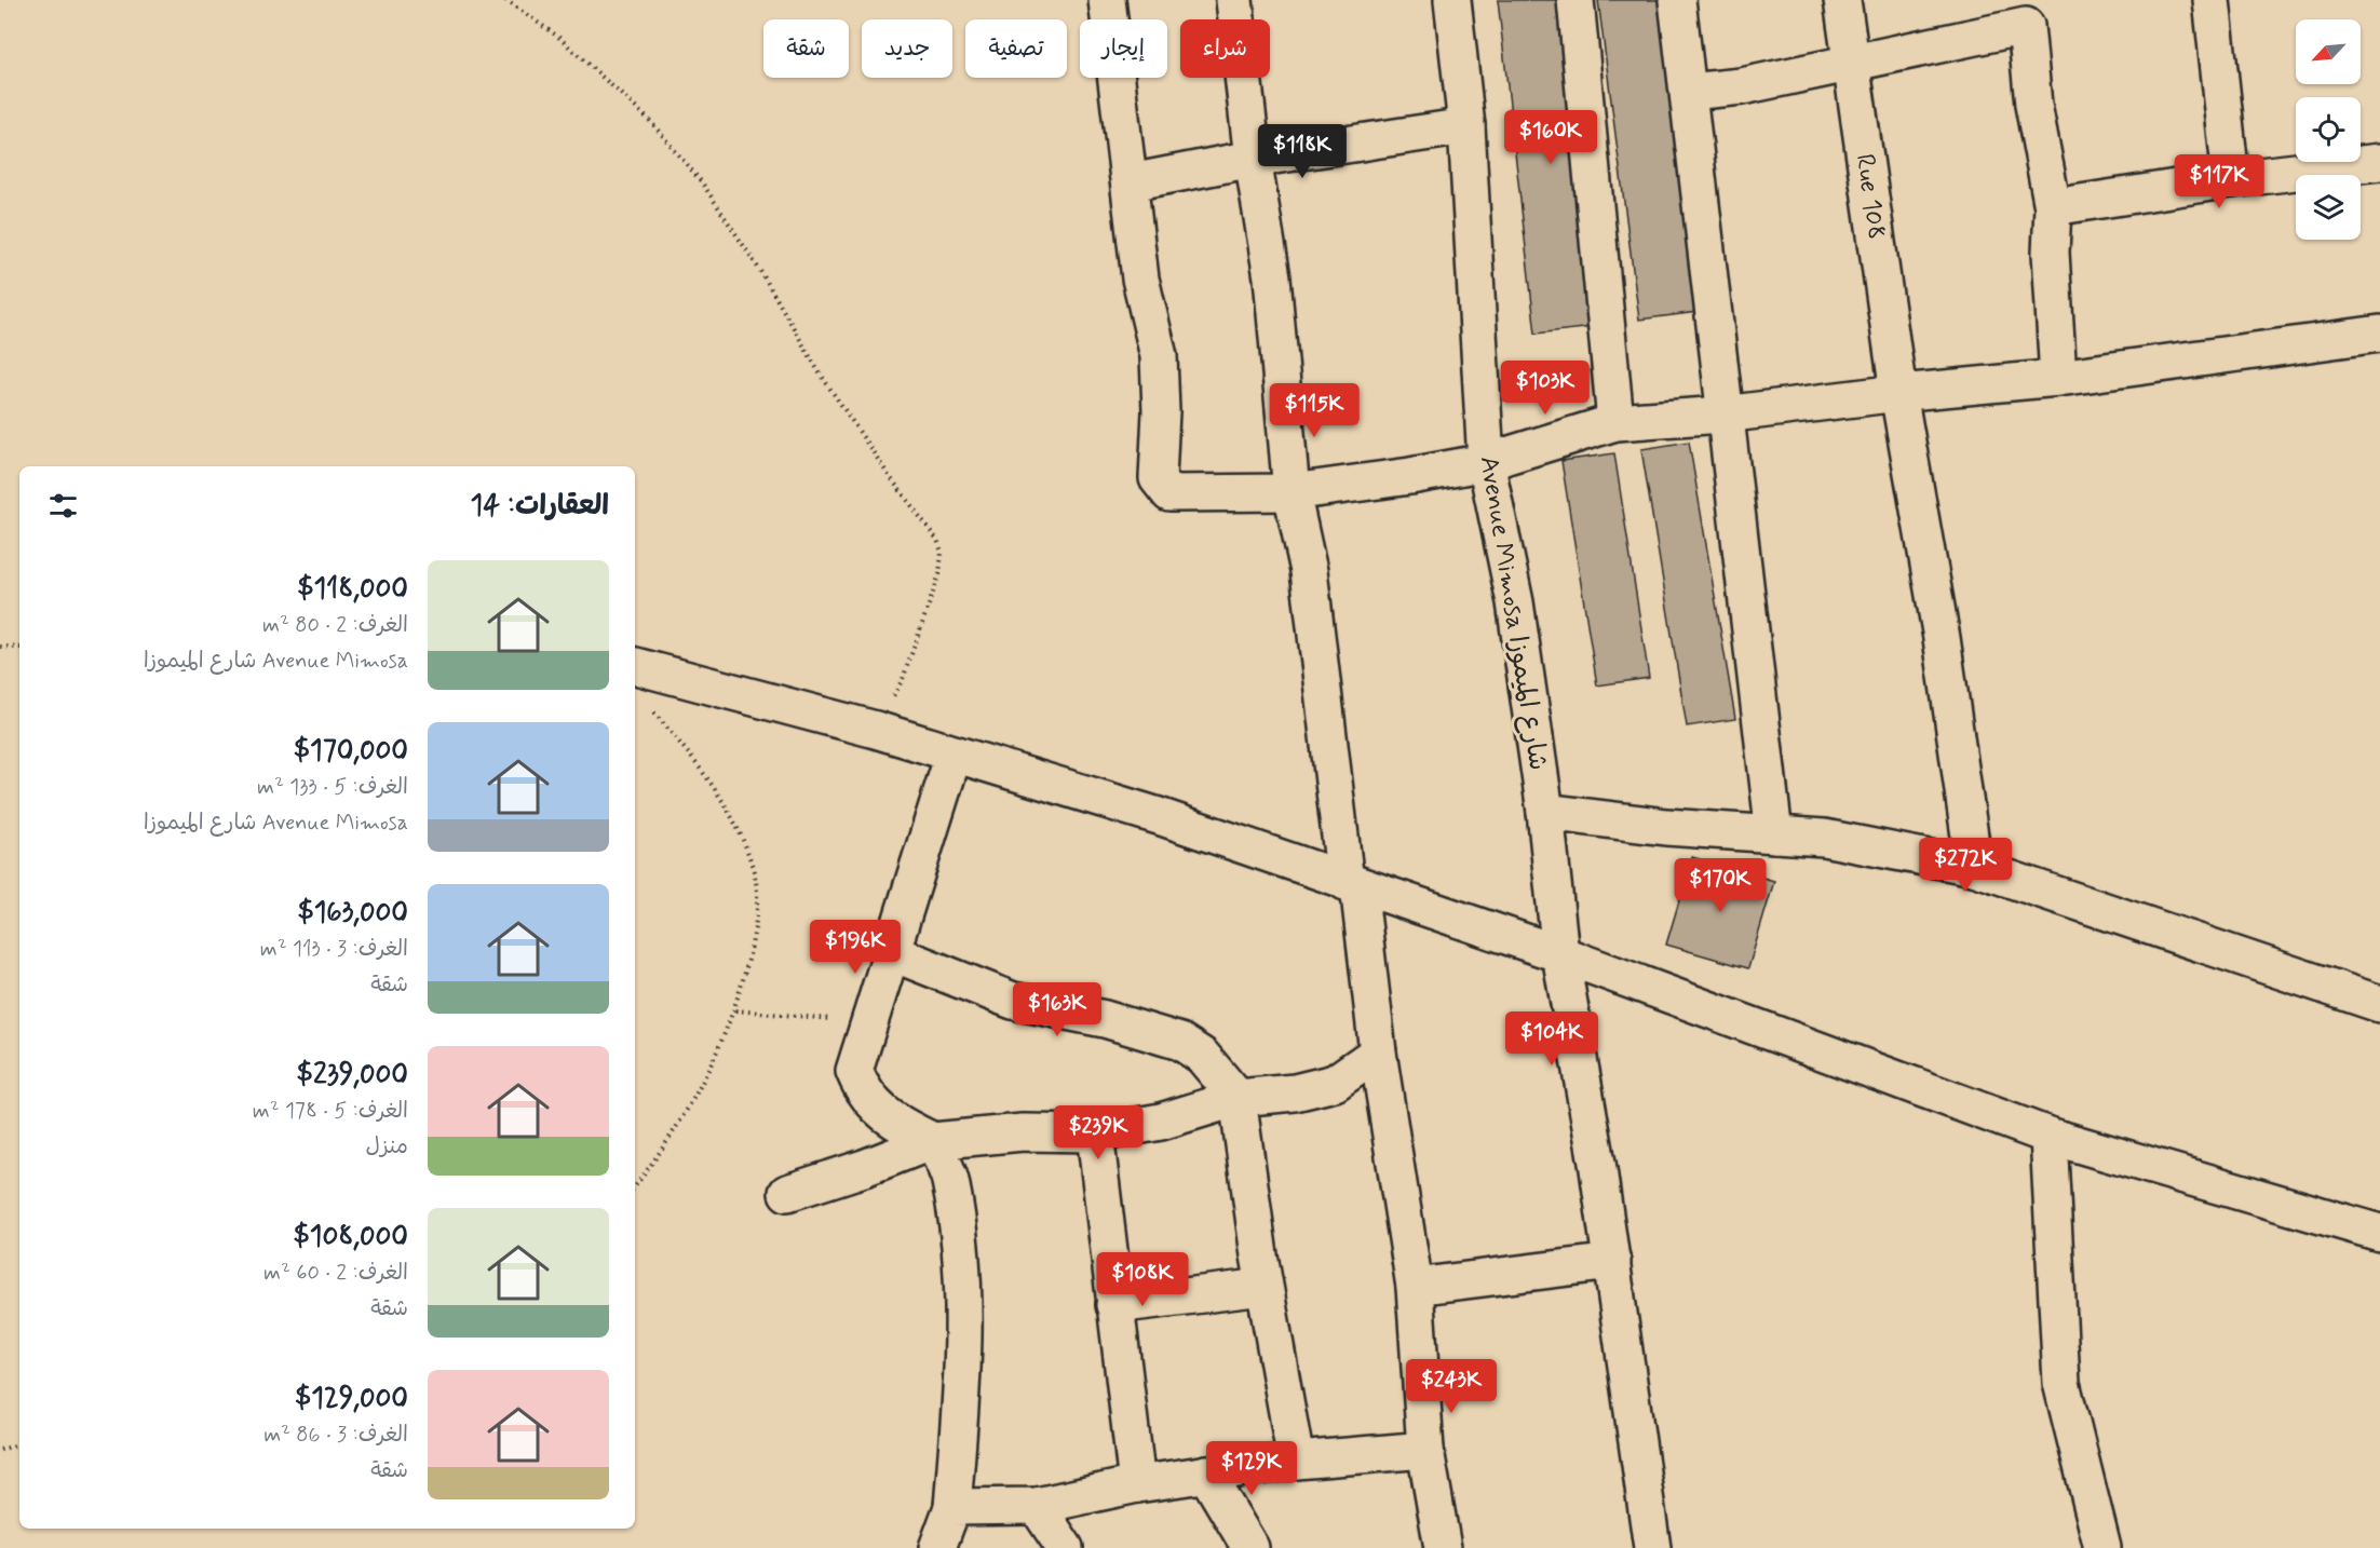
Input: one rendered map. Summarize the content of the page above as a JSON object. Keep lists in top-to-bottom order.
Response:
{
  "streets": {
    "street": ["Rue 108", "Avenue Mimosa شارع الميموزا"]
  },
  "north": "bottom left",
  "page": {
    "chip": [
      "شراء",
      "إيجار",
      "تصفية",
      "جديد",
      "شقة"
    ],
    "price": [
      "$160K",
      "$118K",
      "$117K",
      "$103K",
      "$115K",
      "$272K",
      "$170K",
      "$196K",
      "$163K",
      "$104K",
      "$239K",
      "$108K",
      "$243K",
      "$129K"
    ],
    "heading": "العقارات: 14",
    "list": [
      {
        "name": "$118,000",
        "note": "الغرف: 2 · 80 m² · Avenue Mimosa شارع الميموزا"
      },
      {
        "name": "$170,000",
        "note": "الغرف: 5 · 133 m² · Avenue Mimosa شارع الميموزا"
      },
      {
        "name": "$163,000",
        "note": "الغرف: 3 · 113 m² · شقة"
      },
      {
        "name": "$239,000",
        "note": "الغرف: 5 · 178 m² · منزل"
      },
      {
        "name": "$108,000",
        "note": "الغرف: 2 · 60 m² · شقة"
      },
      {
        "name": "$129,000",
        "note": "الغرف: 3 · 86 m² · شقة"
      }
    ]
  }
}
